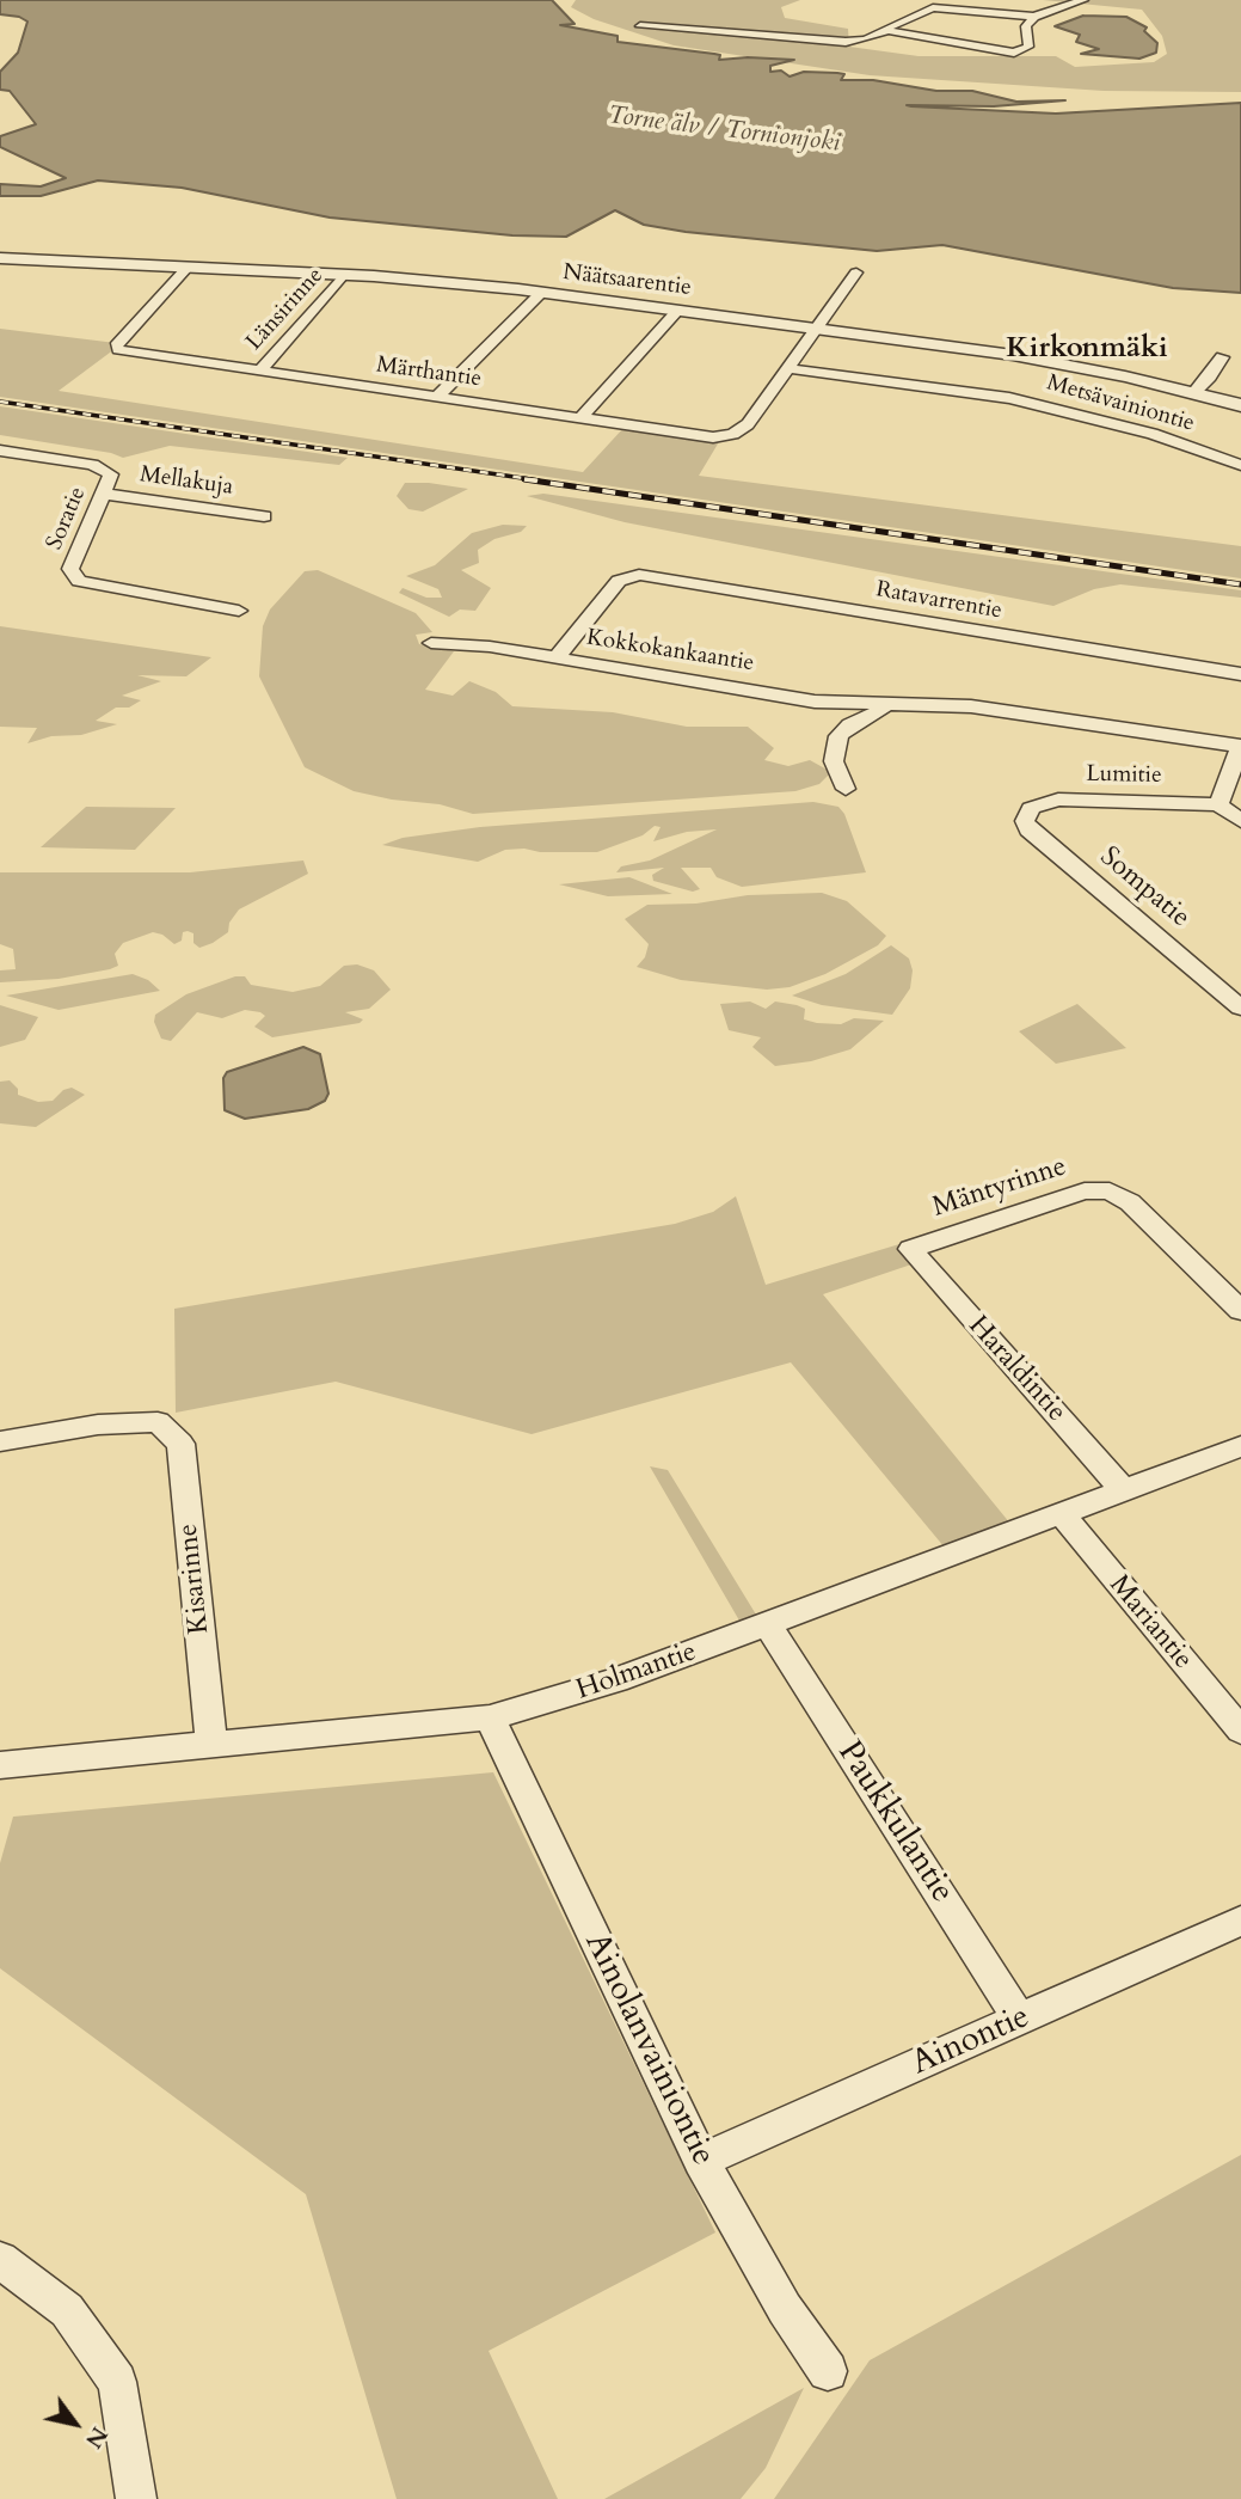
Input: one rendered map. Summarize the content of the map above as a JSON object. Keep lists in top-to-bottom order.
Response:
{
  "streets": {
    "street": [
      "Näätsaarentie",
      "Länsirinne",
      "Märthantie",
      "Metsävainiontie",
      "Mellakuja",
      "Soratie",
      "Ratavarrentie",
      "Kokkokankaantie",
      "Lumitie",
      "Sompatie",
      "Mäntyrinne",
      "Haraldintie",
      "Kisarinne",
      "Mariantie",
      "Holmantie",
      "Paukkulantie",
      "Ainontie",
      "Ainolanvainiontie"
    ]
  },
  "crossings": [
    ["Näätsaarentie", "Länsirinne"],
    ["Näätsaarentie", "Märthantie"],
    ["Länsirinne", "Märthantie"],
    ["Märthantie", "Metsävainiontie"],
    ["Mellakuja", "Soratie"],
    ["Ratavarrentie", "Kokkokankaantie"],
    ["Lumitie", "Sompatie"],
    ["Mäntyrinne", "Haraldintie"],
    ["Haraldintie", "Holmantie"],
    ["Kisarinne", "Holmantie"],
    ["Mariantie", "Holmantie"],
    ["Holmantie", "Paukkulantie"],
    ["Holmantie", "Ainolanvainiontie"],
    ["Paukkulantie", "Ainontie"],
    ["Ainontie", "Ainolanvainiontie"]
  ],
  "districts": ["Kirkonmäki"],
  "water": ["Torne älv / Tornionjoki"],
  "north": "bottom right"
}
